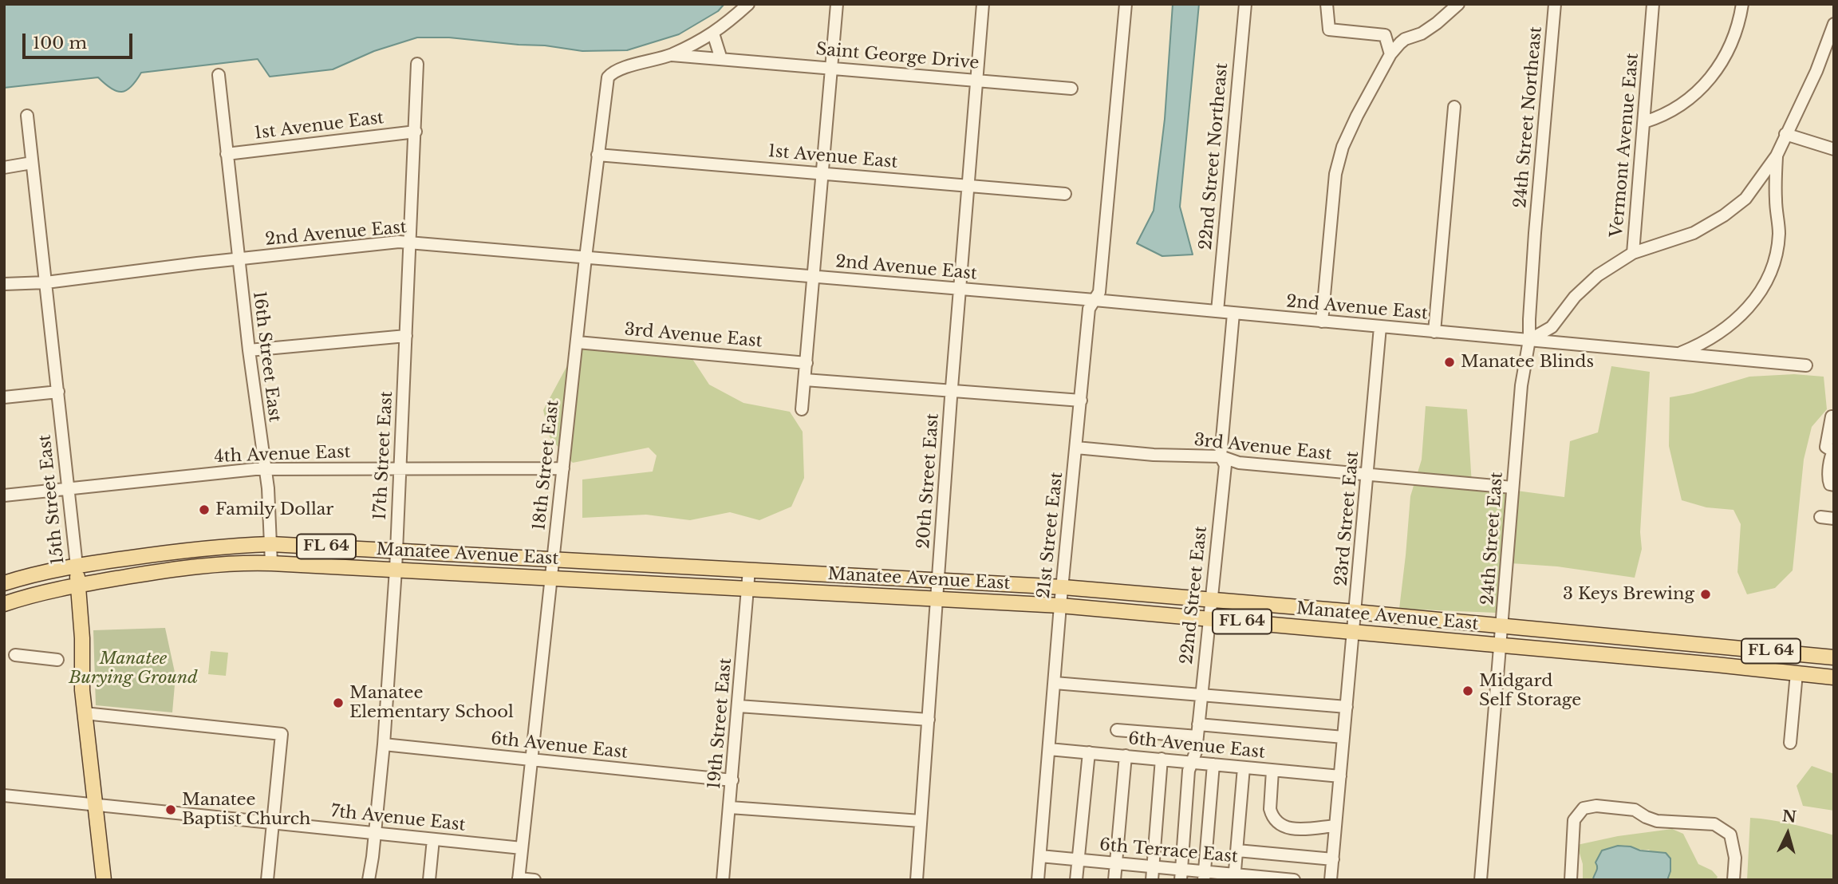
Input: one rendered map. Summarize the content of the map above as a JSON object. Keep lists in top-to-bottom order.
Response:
{
  "streets": {
    "main road": ["15th Street East", "FL 64", "Manatee Avenue East"],
    "street": [
      "Saint George Drive",
      "24th Street Northeast",
      "1st Avenue East",
      "Vermont Avenue East",
      "22nd Street Northeast",
      "2nd Avenue East",
      "3rd Avenue East",
      "16th Street East",
      "4th Avenue East",
      "17th Street East",
      "18th Street East",
      "20th Street East",
      "23rd Street East",
      "21st Street East",
      "24th Street East",
      "22nd Street East",
      "19th Street East",
      "6th Avenue East",
      "7th Avenue East",
      "6th Terrace East"
    ]
  },
  "crossings": [
    ["Saint George Drive", "18th Street East"],
    ["Saint George Drive", "20th Street East"],
    ["24th Street Northeast", "24th Street East"],
    ["1st Avenue East", "16th Street East"],
    ["1st Avenue East", "17th Street East"],
    ["1st Avenue East", "18th Street East"],
    ["1st Avenue East", "20th Street East"],
    ["Vermont Avenue East", "2nd Avenue East"],
    ["Vermont Avenue East", "24th Street East"],
    ["22nd Street Northeast", "2nd Avenue East"],
    ["2nd Avenue East", "16th Street East"],
    ["2nd Avenue East", "17th Street East"],
    ["2nd Avenue East", "18th Street East"],
    ["2nd Avenue East", "20th Street East"],
    ["2nd Avenue East", "15th Street East"],
    ["2nd Avenue East", "23rd Street East"],
    ["2nd Avenue East", "21st Street East"],
    ["2nd Avenue East", "24th Street East"],
    ["2nd Avenue East", "22nd Street East"],
    ["3rd Avenue East", "18th Street East"],
    ["3rd Avenue East", "23rd Street East"],
    ["3rd Avenue East", "21st Street East"],
    ["3rd Avenue East", "24th Street East"],
    ["3rd Avenue East", "22nd Street East"],
    ["16th Street East", "4th Avenue East"],
    ["16th Street East", "Manatee Avenue East"],
    ["4th Avenue East", "17th Street East"],
    ["4th Avenue East", "18th Street East"],
    ["4th Avenue East", "15th Street East"],
    ["17th Street East", "Manatee Avenue East"],
    ["17th Street East", "6th Avenue East"],
    ["17th Street East", "7th Avenue East"],
    ["18th Street East", "Manatee Avenue East"],
    ["18th Street East", "6th Avenue East"],
    ["18th Street East", "7th Avenue East"],
    ["20th Street East", "Manatee Avenue East"],
    ["15th Street East", "Manatee Avenue East"],
    ["15th Street East", "7th Avenue East"],
    ["23rd Street East", "Manatee Avenue East"],
    ["23rd Street East", "6th Avenue East"],
    ["21st Street East", "Manatee Avenue East"],
    ["21st Street East", "6th Avenue East"],
    ["21st Street East", "6th Terrace East"],
    ["24th Street East", "Manatee Avenue East"],
    ["Manatee Avenue East", "22nd Street East"],
    ["Manatee Avenue East", "19th Street East"],
    ["22nd Street East", "6th Avenue East"],
    ["22nd Street East", "6th Terrace East"],
    ["19th Street East", "6th Avenue East"]
  ],
  "parks": ["Manatee Burying Ground"],
  "places": [
    "Manatee Blinds",
    "Family Dollar",
    "3 Keys Brewing",
    "Midgard Self Storage",
    "Manatee Elementary School",
    "Manatee Baptist Church"
  ],
  "scale_bar": "100 m",
  "north": "top"
}
